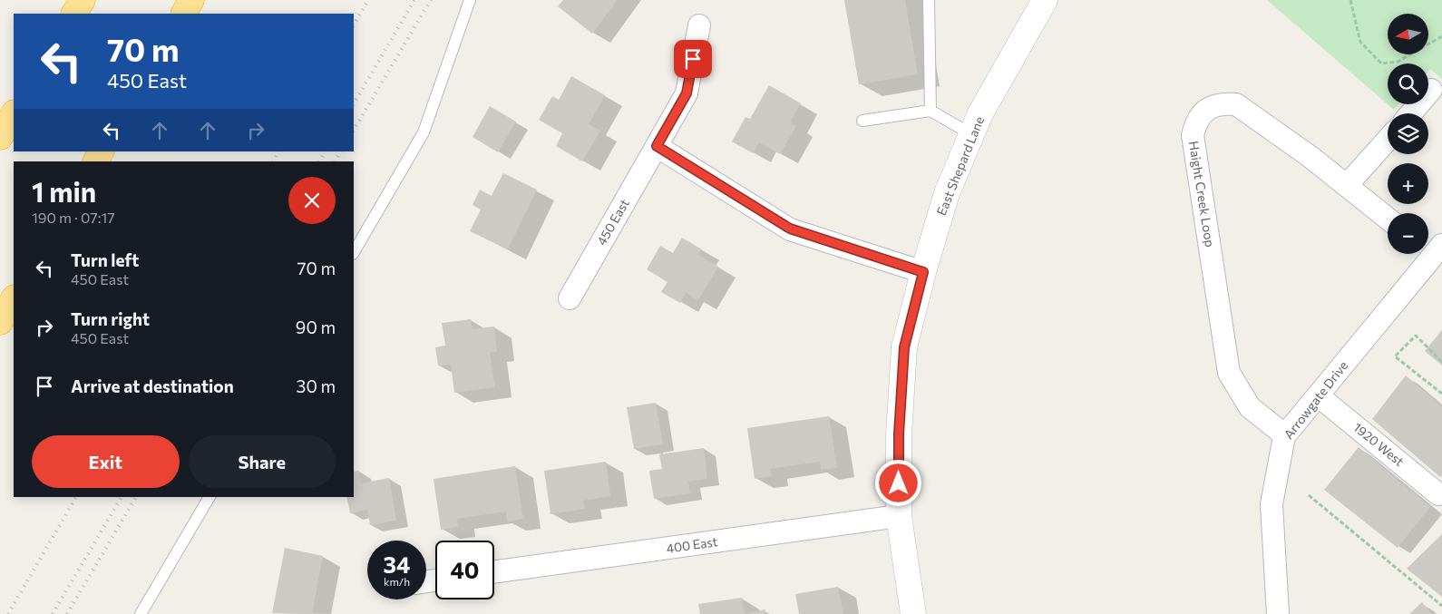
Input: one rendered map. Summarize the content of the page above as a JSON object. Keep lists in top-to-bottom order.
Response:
{
  "streets": {
    "street": [
      "East Shepard Lane",
      "Haight Creek Loop",
      "450 East",
      "Arrowgate Drive",
      "1920 West",
      "400 East"
    ]
  },
  "crossings": [
    ["East Shepard Lane", "400 East"],
    ["Haight Creek Loop", "Arrowgate Drive"],
    ["Arrowgate Drive", "1920 West"]
  ],
  "north": "left",
  "page": {
    "map_buttons": ["+", "−"],
    "turn": ["70 m", "450 East"],
    "heading": ["1 min", "190 m · 07:17"],
    "list": [
      {
        "name": "Turn left",
        "note": "450 East",
        "value": "70 m"
      },
      {
        "name": "Turn right",
        "note": "450 East",
        "value": "90 m"
      },
      {
        "name": "Arrive at destination",
        "value": "30 m"
      }
    ],
    "buttons": ["Exit", "Share"],
    "speed": "34 km/h",
    "limit": "40"
  }
}
